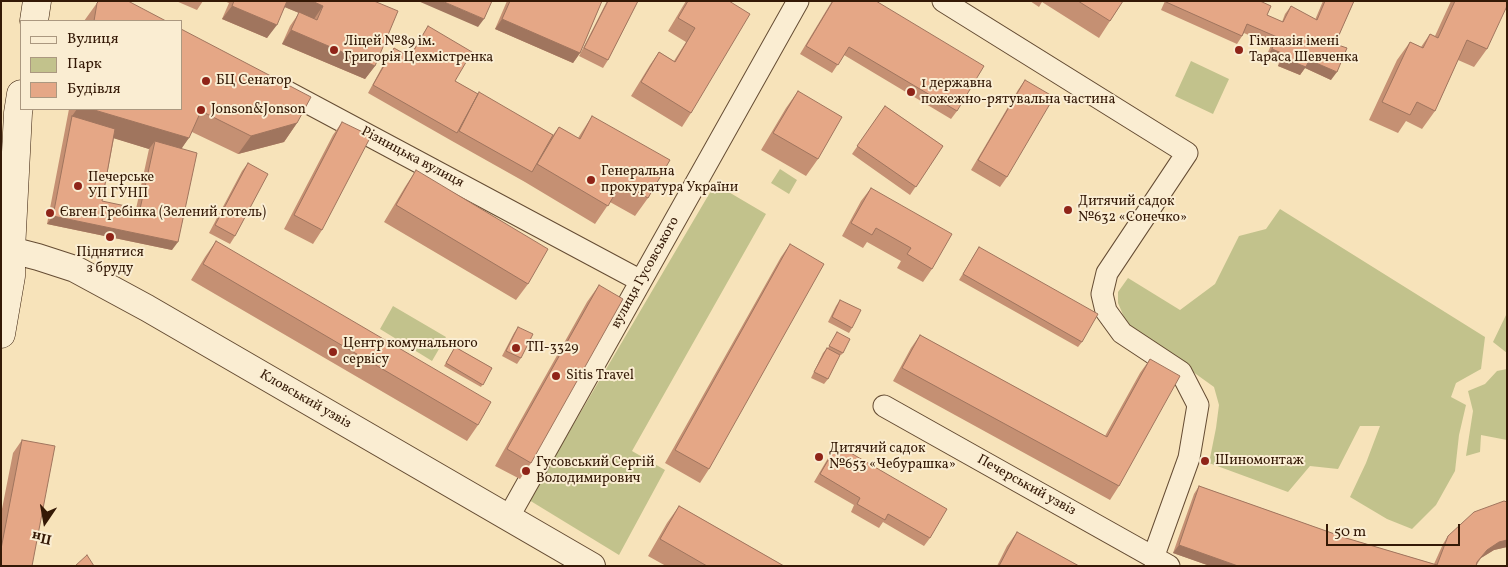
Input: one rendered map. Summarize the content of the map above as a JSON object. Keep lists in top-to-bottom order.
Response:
{
  "streets": {
    "street": [
      "Різницька вулиця",
      "вулиця Гусовського",
      "Кловський узвіз",
      "Печерський узвіз"
    ]
  },
  "crossings": [
    ["Різницька вулиця", "вулиця Гусовського"],
    ["вулиця Гусовського", "Кловський узвіз"]
  ],
  "places": [
    "Ліцей №89 ім. Григорія Цехмістренка",
    "Гімназія імені Тараса Шевченка",
    "БЦ Сенатор",
    "1 державна пожежно-рятувальна частина",
    "Jonson&Jonson",
    "Генеральна прокуратура України",
    "Печерське УП ГУНП",
    "Дитячий садок №632 «Сонечко»",
    "Євген Гребінка (Зелений готель)",
    "Піднятися з бруду",
    "ТП-3329",
    "Центр комунального сервісу",
    "Sitis Travel",
    "Дитячий садок №653 «Чебурашка»",
    "Шиномонтаж",
    "Гусовський Сергій Володимирович"
  ],
  "legend": ["Вулиця", "Парк", "Будівля"],
  "scale_bar": "50 m",
  "north": "bottom"
}
